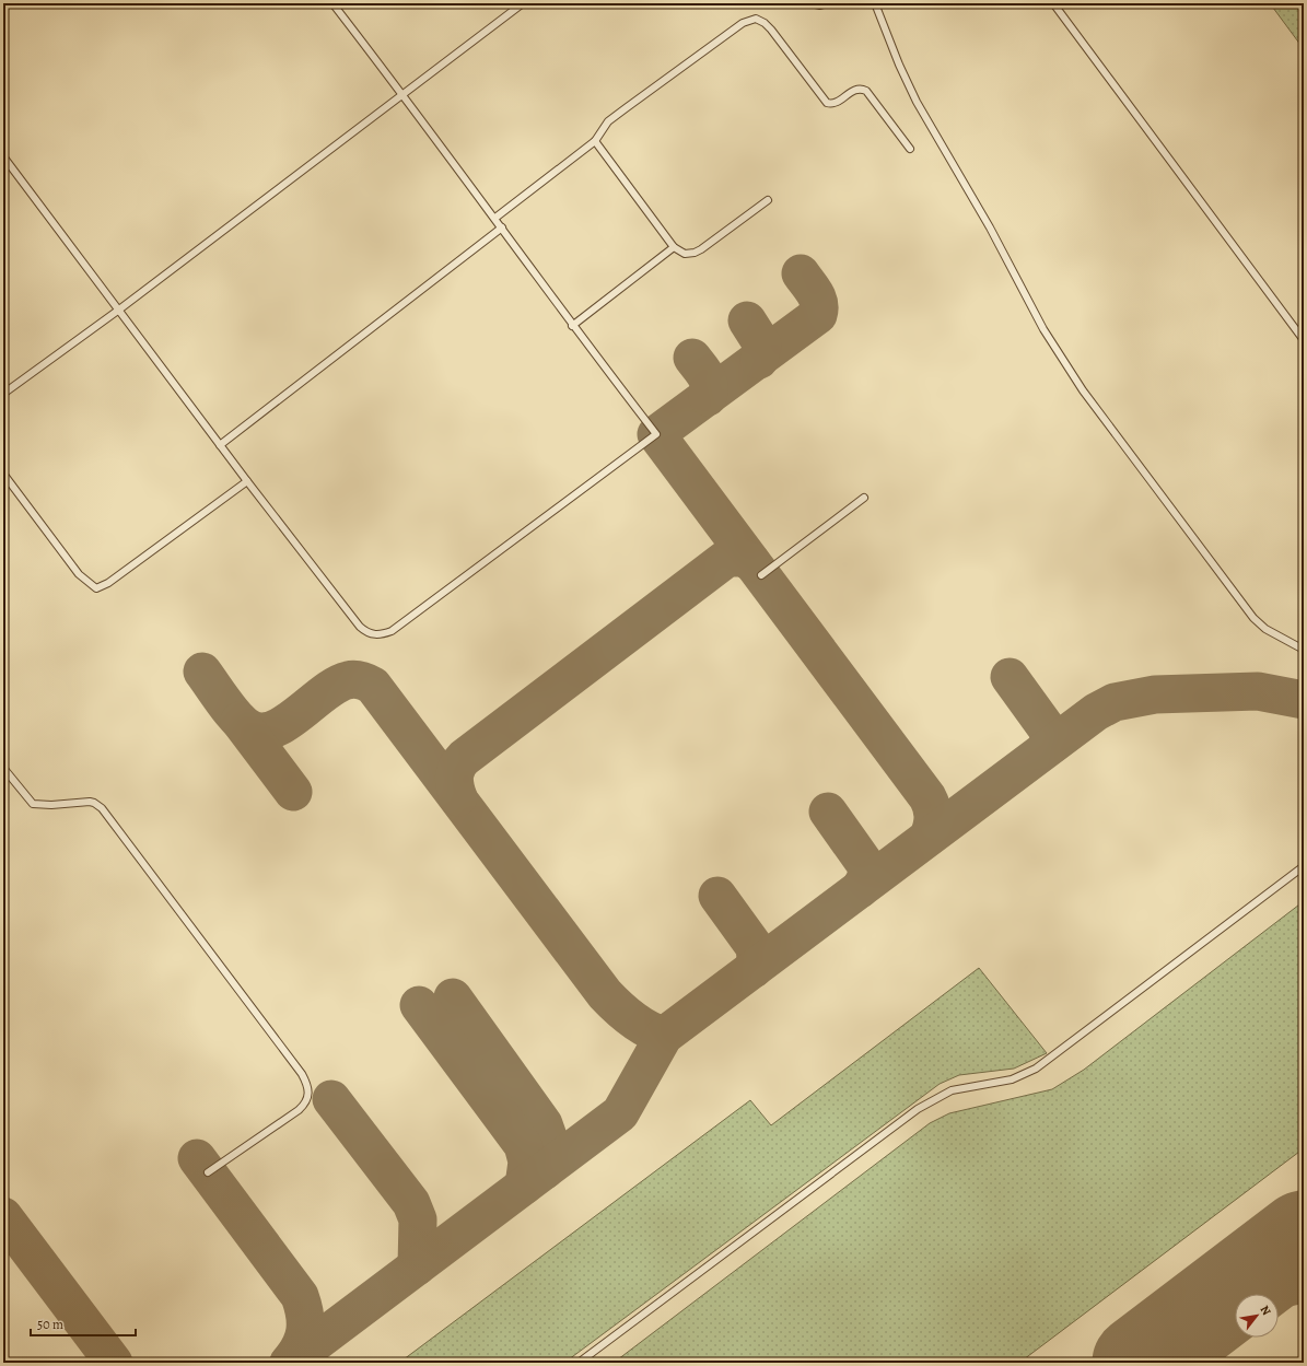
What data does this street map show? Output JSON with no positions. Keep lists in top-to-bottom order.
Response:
{
  "scale_bar": "50 m",
  "north": "top right"
}
